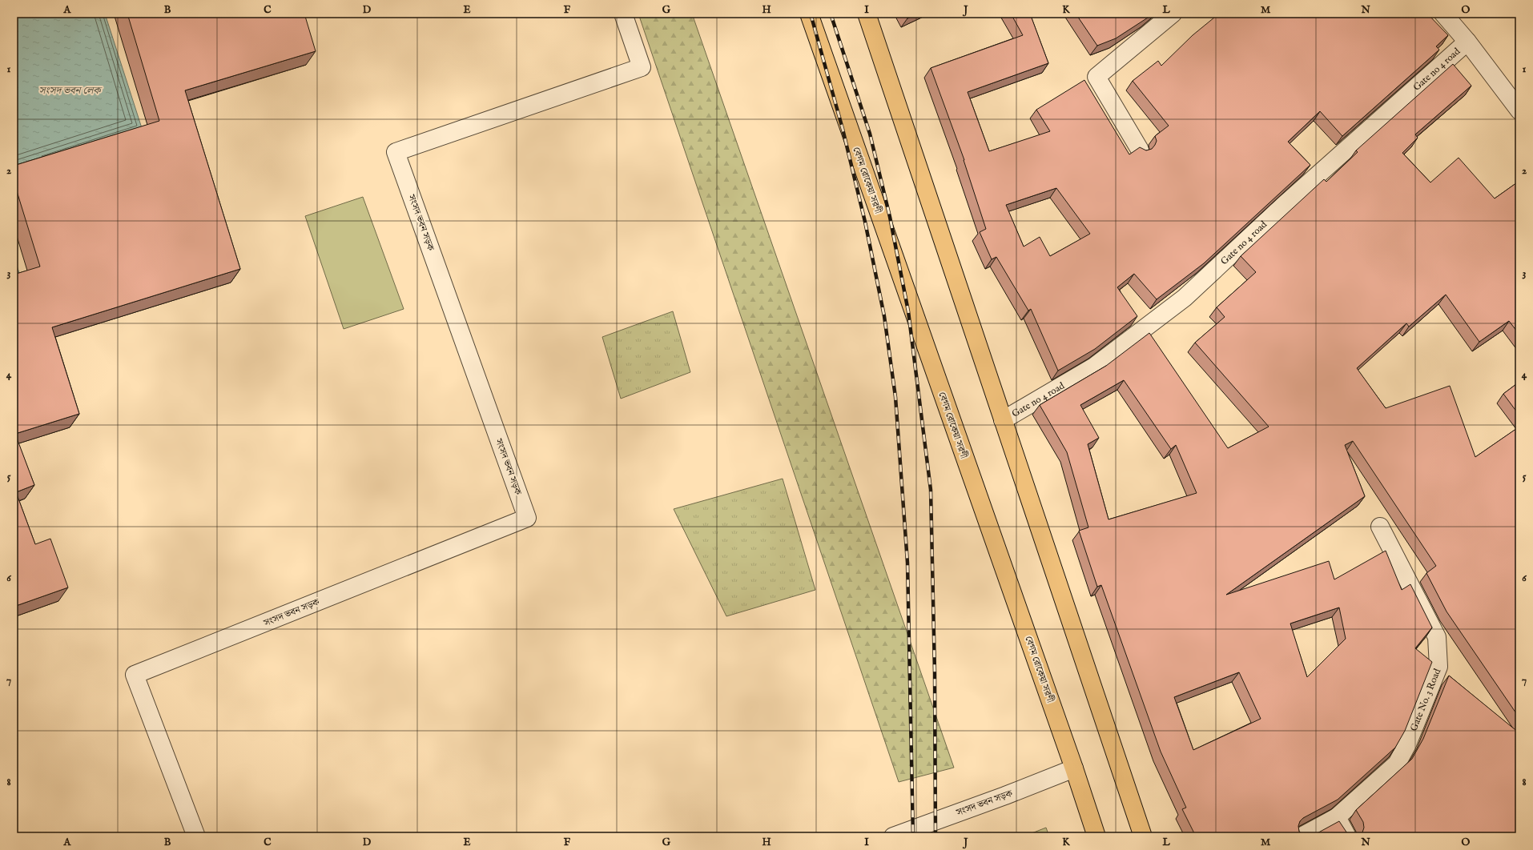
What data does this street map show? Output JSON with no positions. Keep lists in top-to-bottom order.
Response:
{
  "streets": {
    "main road": ["বেগম রোকেয়া সরণী"],
    "street": ["Gate no 4 road", "সংসদ ভবন সড়ক", "Gate No. 3 Road"]
  },
  "crossings": [
    ["বেগম রোকেয়া সরণী", "সংসদ ভবন সড়ক"]
  ],
  "water": ["সংসদ ভবন লেক"],
  "grid": {
    "columns": [
      "A",
      "B",
      "C",
      "D",
      "E",
      "F",
      "G",
      "H",
      "I",
      "J",
      "K",
      "L",
      "M",
      "N",
      "O"
    ],
    "rows": [
      "1",
      "2",
      "3",
      "4",
      "5",
      "6",
      "7",
      "8"
    ]
  }
}
